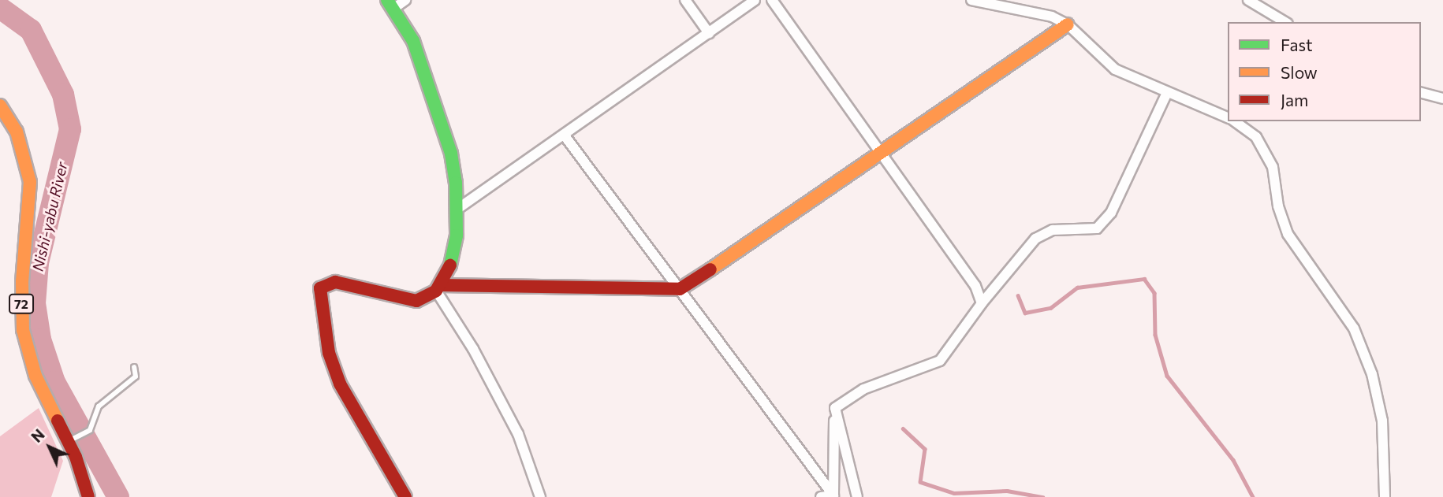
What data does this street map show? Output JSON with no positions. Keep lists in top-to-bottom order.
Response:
{
  "streets": {
    "street": ["72"]
  },
  "water": ["Nishi-yabu River"],
  "legend": ["Fast", "Slow", "Jam"],
  "north": "top left"
}
